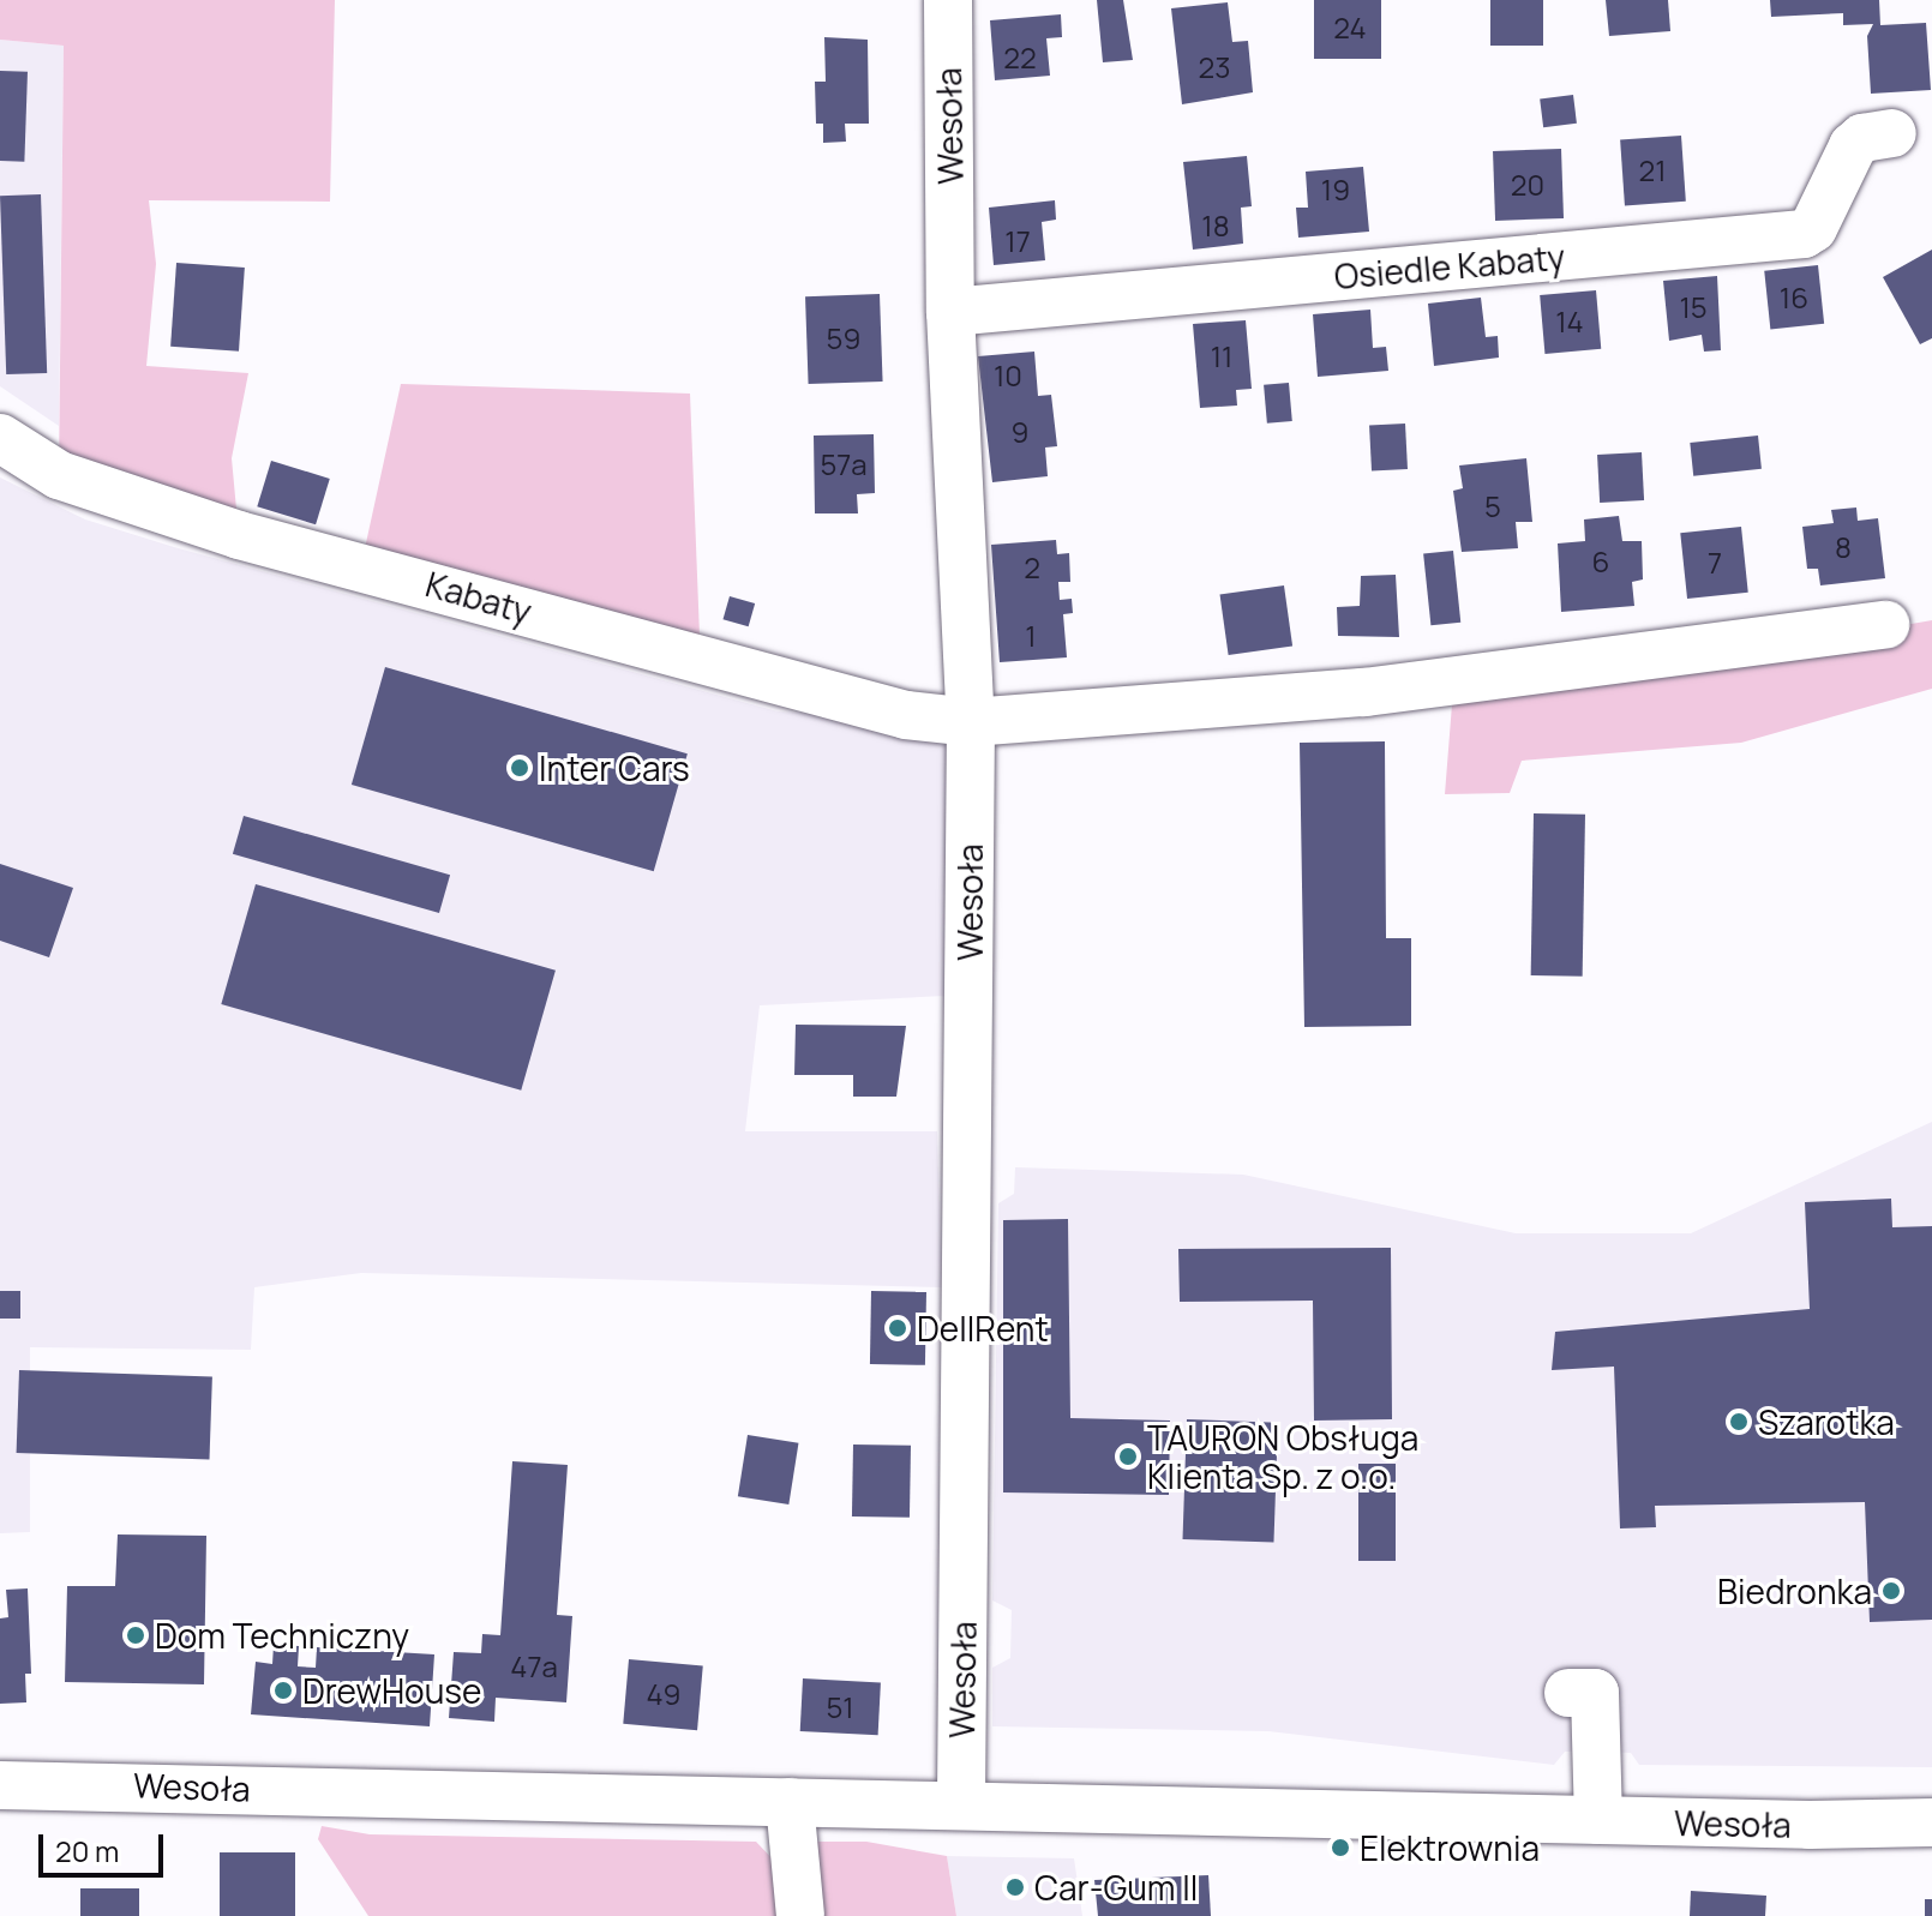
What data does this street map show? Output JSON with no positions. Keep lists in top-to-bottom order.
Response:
{
  "streets": {
    "street": ["Wesoła", "Osiedle Kabaty", "Kabaty"]
  },
  "crossings": [
    ["Wesoła", "Osiedle Kabaty"],
    ["Wesoła", "Kabaty"]
  ],
  "places": [
    "Inter Cars",
    "DellRent",
    "Szarotka",
    "TAURON Obsługa Klienta Sp. z o.o.",
    "Biedronka",
    "Dom Techniczny",
    "DrewHouse",
    "Elektrownia",
    "Car-Gum II"
  ],
  "house_numbers": [
    "24",
    "22",
    "23",
    "21",
    "20",
    "19",
    "18",
    "17",
    "16",
    "15",
    "14",
    "59",
    "11",
    "10",
    "9",
    "57a",
    "5",
    "8",
    "6",
    "7",
    "2",
    "1",
    "47a",
    "49",
    "51"
  ],
  "scale_bar": "20 m"
}
